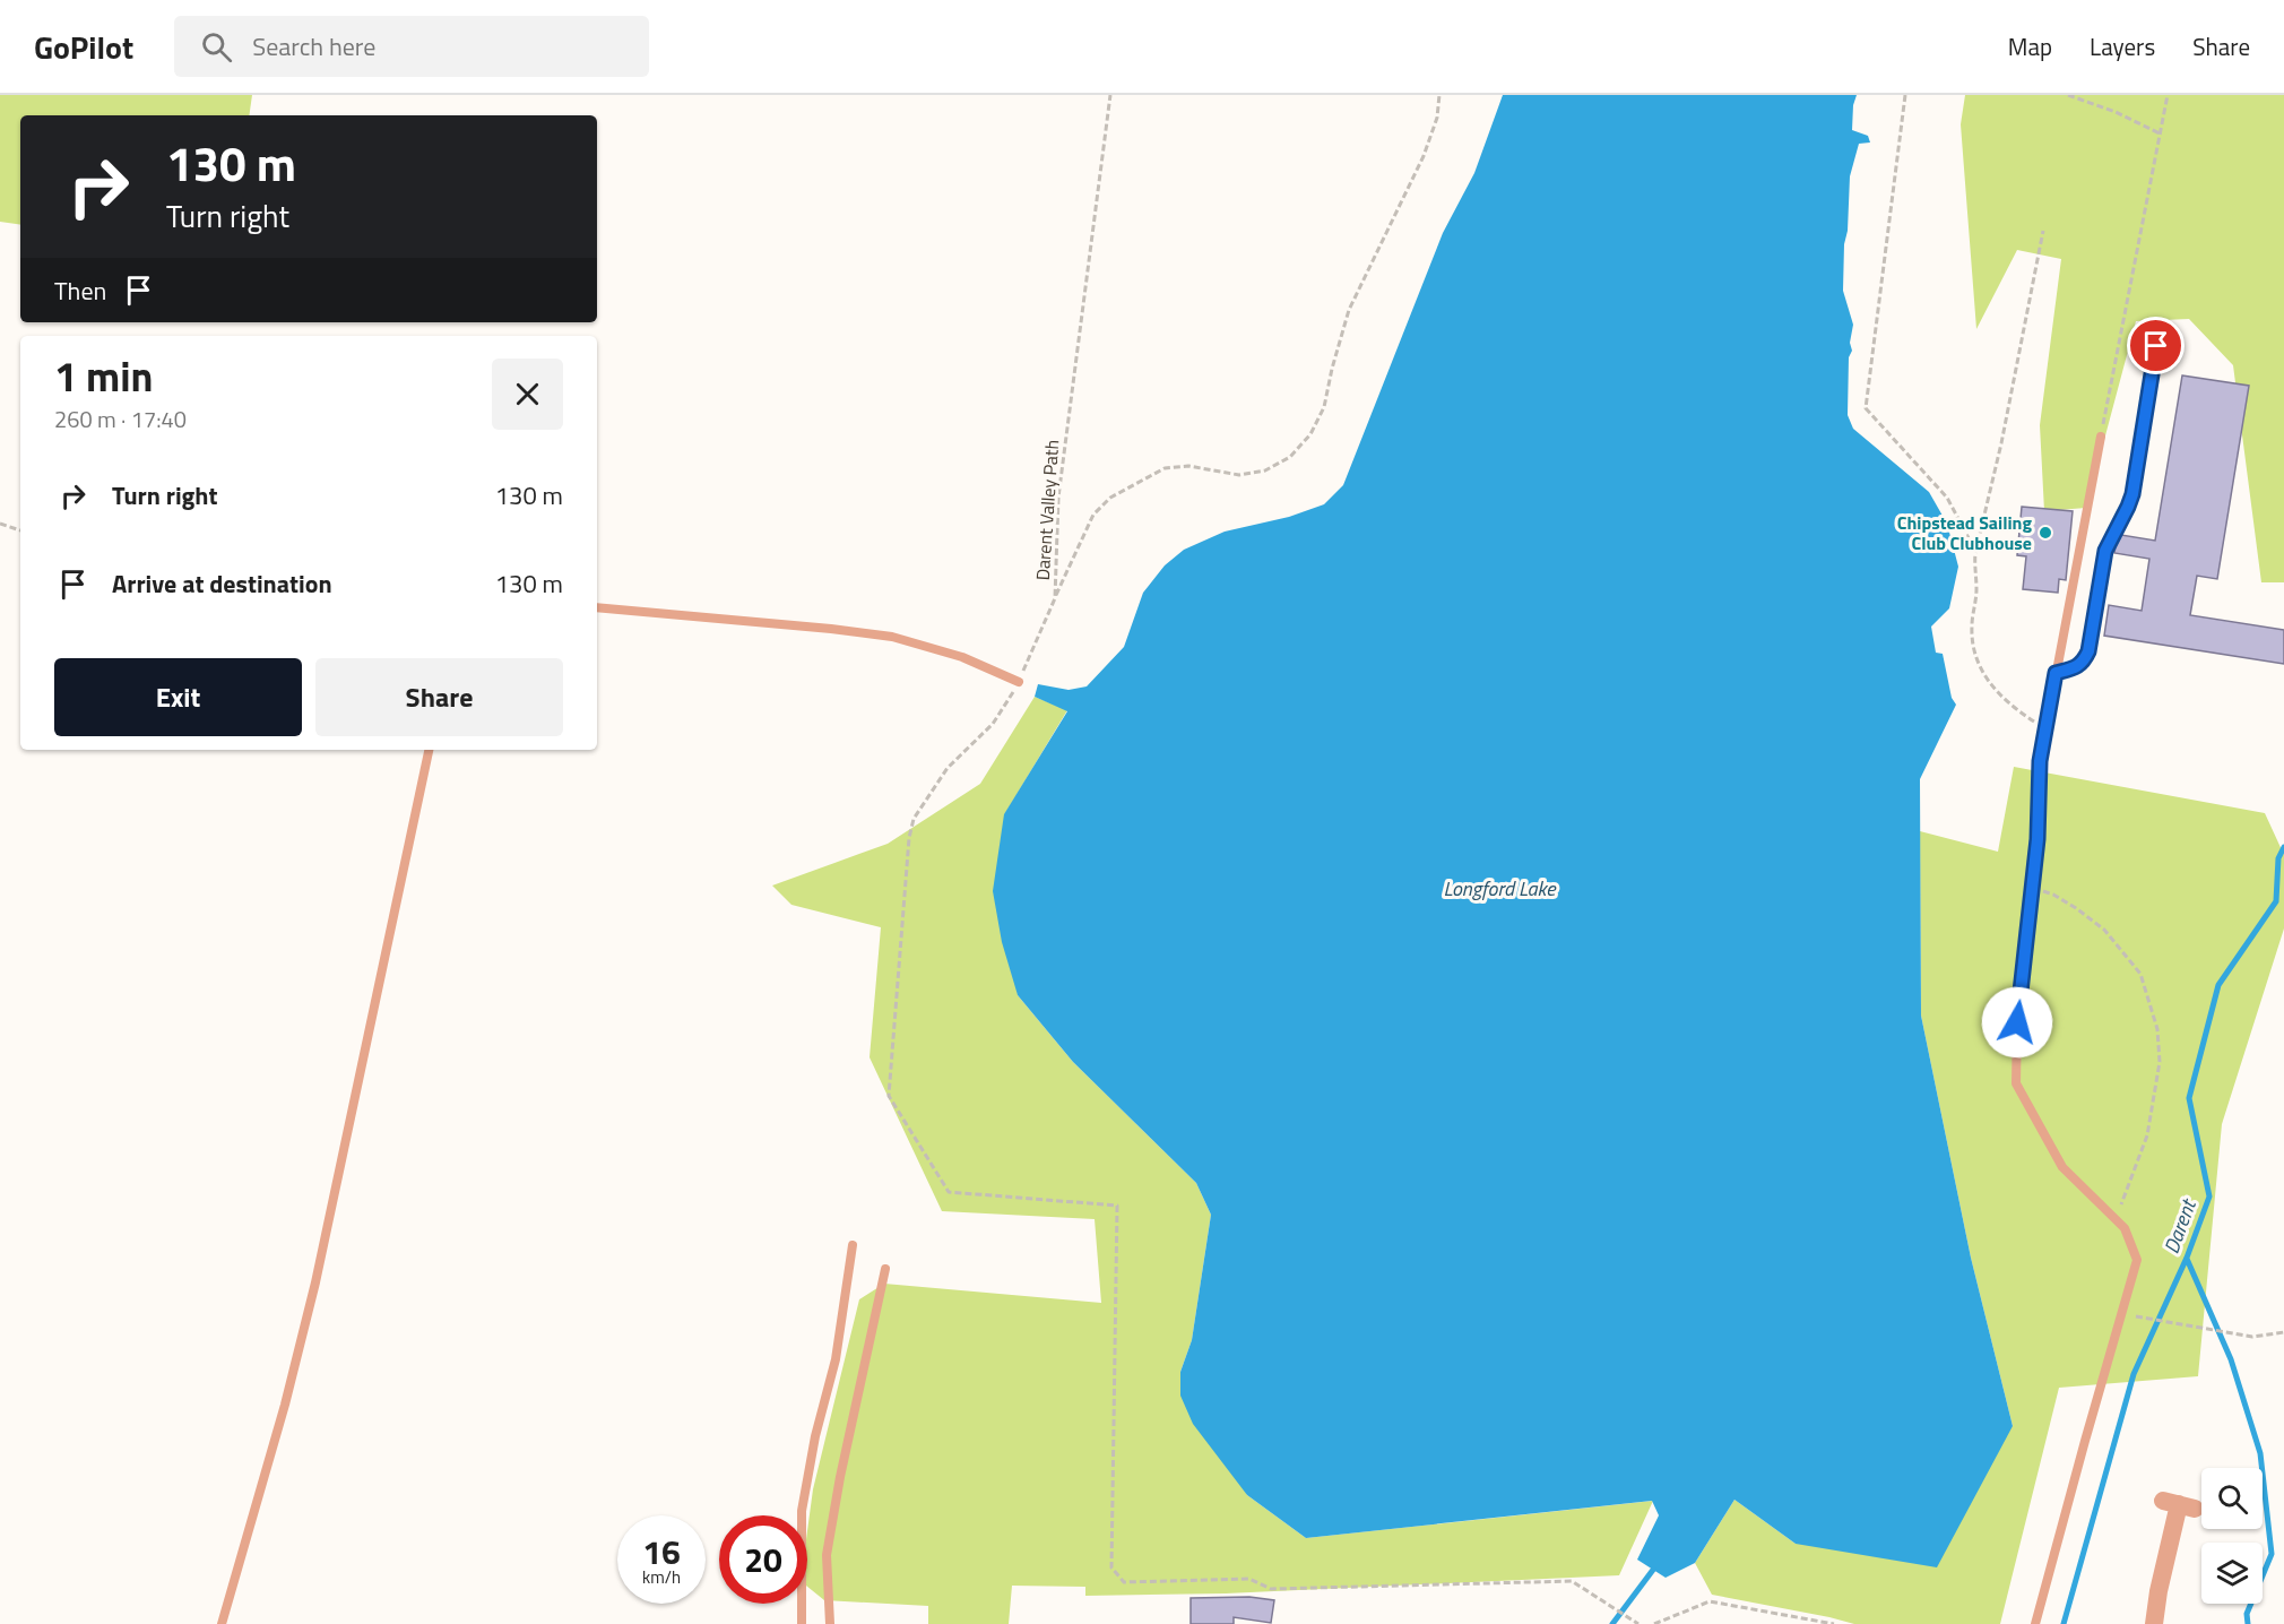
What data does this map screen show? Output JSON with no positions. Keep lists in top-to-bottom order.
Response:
{
  "streets": {
    "path": ["Darent Valley Path"]
  },
  "water": ["Longford Lake", "Darent"],
  "places": ["Chipstead Sailing Club Clubhouse"],
  "page": {
    "header": "GoPilot",
    "search": "Search here",
    "nav": ["Map", "Layers", "Share"],
    "turn": ["130 m", "Turn right"],
    "then": "Then",
    "heading": ["1 min", "260 m · 17:40"],
    "list": [
      {
        "name": "Turn right",
        "value": "130 m"
      },
      {
        "name": "Arrive at destination",
        "value": "130 m"
      }
    ],
    "buttons": ["Exit", "Share"],
    "speed": "16 km/h",
    "limit": "20"
  }
}
